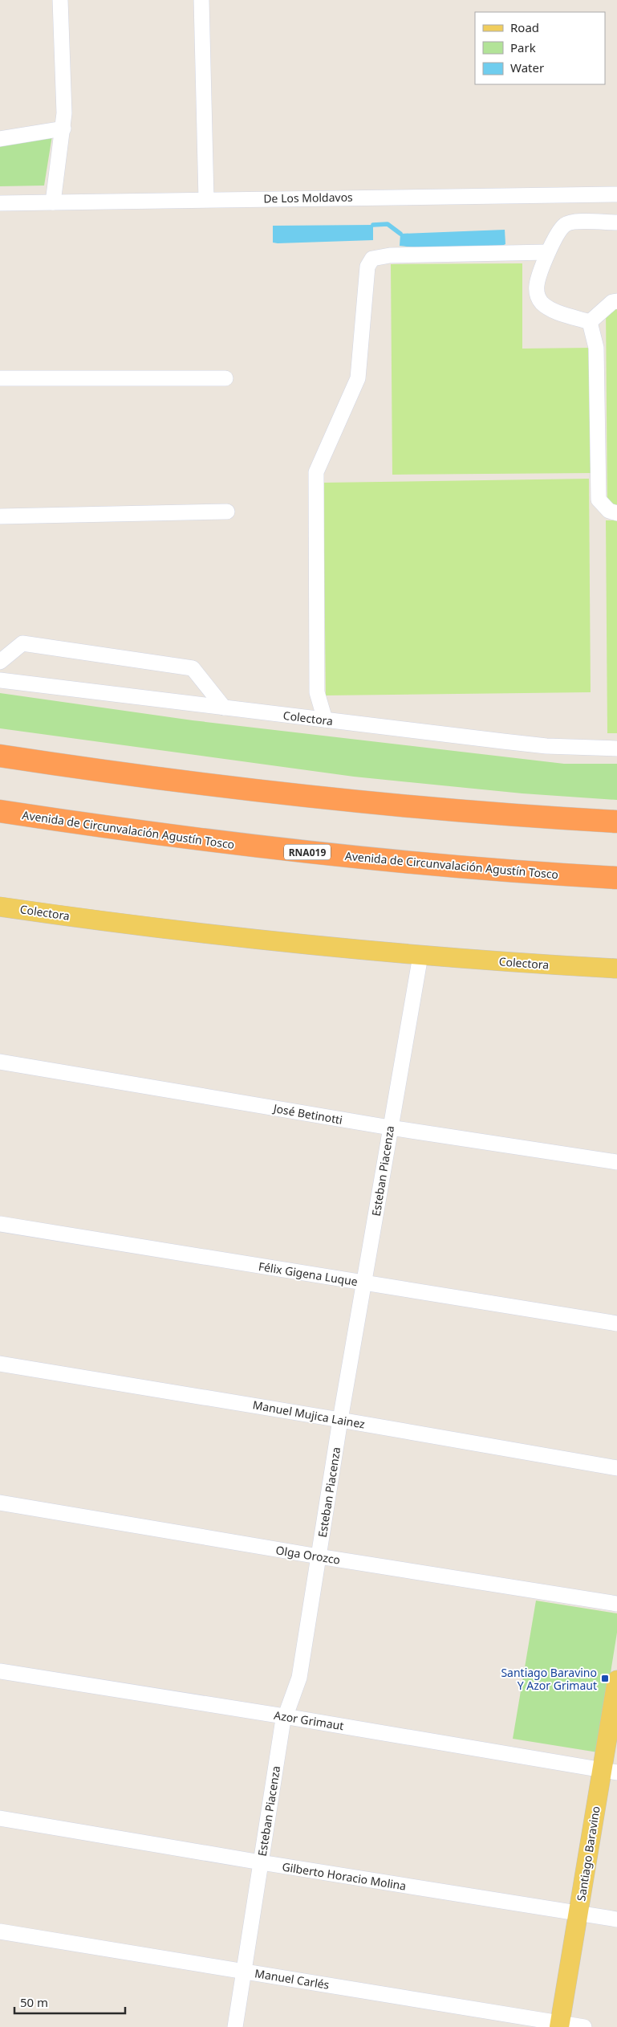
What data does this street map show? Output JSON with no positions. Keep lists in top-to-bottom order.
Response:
{
  "streets": {
    "highway": ["Avenida de Circunvalación Agustín Tosco", "RNA019"],
    "main road": ["Colectora", "Santiago Baravino"],
    "street": [
      "De Los Moldavos",
      "José Betinotti",
      "Esteban Piacenza",
      "Félix Gigena Luque",
      "Manuel Mujica Lainez",
      "Olga Orozco",
      "Azor Grimaut",
      "Gilberto Horacio Molina",
      "Manuel Carlés"
    ]
  },
  "crossings": [
    ["Colectora", "Esteban Piacenza"],
    ["José Betinotti", "Esteban Piacenza"],
    ["Esteban Piacenza", "Félix Gigena Luque"],
    ["Esteban Piacenza", "Manuel Mujica Lainez"],
    ["Esteban Piacenza", "Olga Orozco"],
    ["Esteban Piacenza", "Azor Grimaut"],
    ["Esteban Piacenza", "Gilberto Horacio Molina"],
    ["Esteban Piacenza", "Manuel Carlés"],
    ["Azor Grimaut", "Santiago Baravino"],
    ["Santiago Baravino", "Gilberto Horacio Molina"],
    ["Santiago Baravino", "Manuel Carlés"]
  ],
  "places": {
    "transit": ["Santiago Baravino Y Azor Grimaut"]
  },
  "legend": ["Road", "Park", "Water"],
  "scale_bar": "50 m"
}
